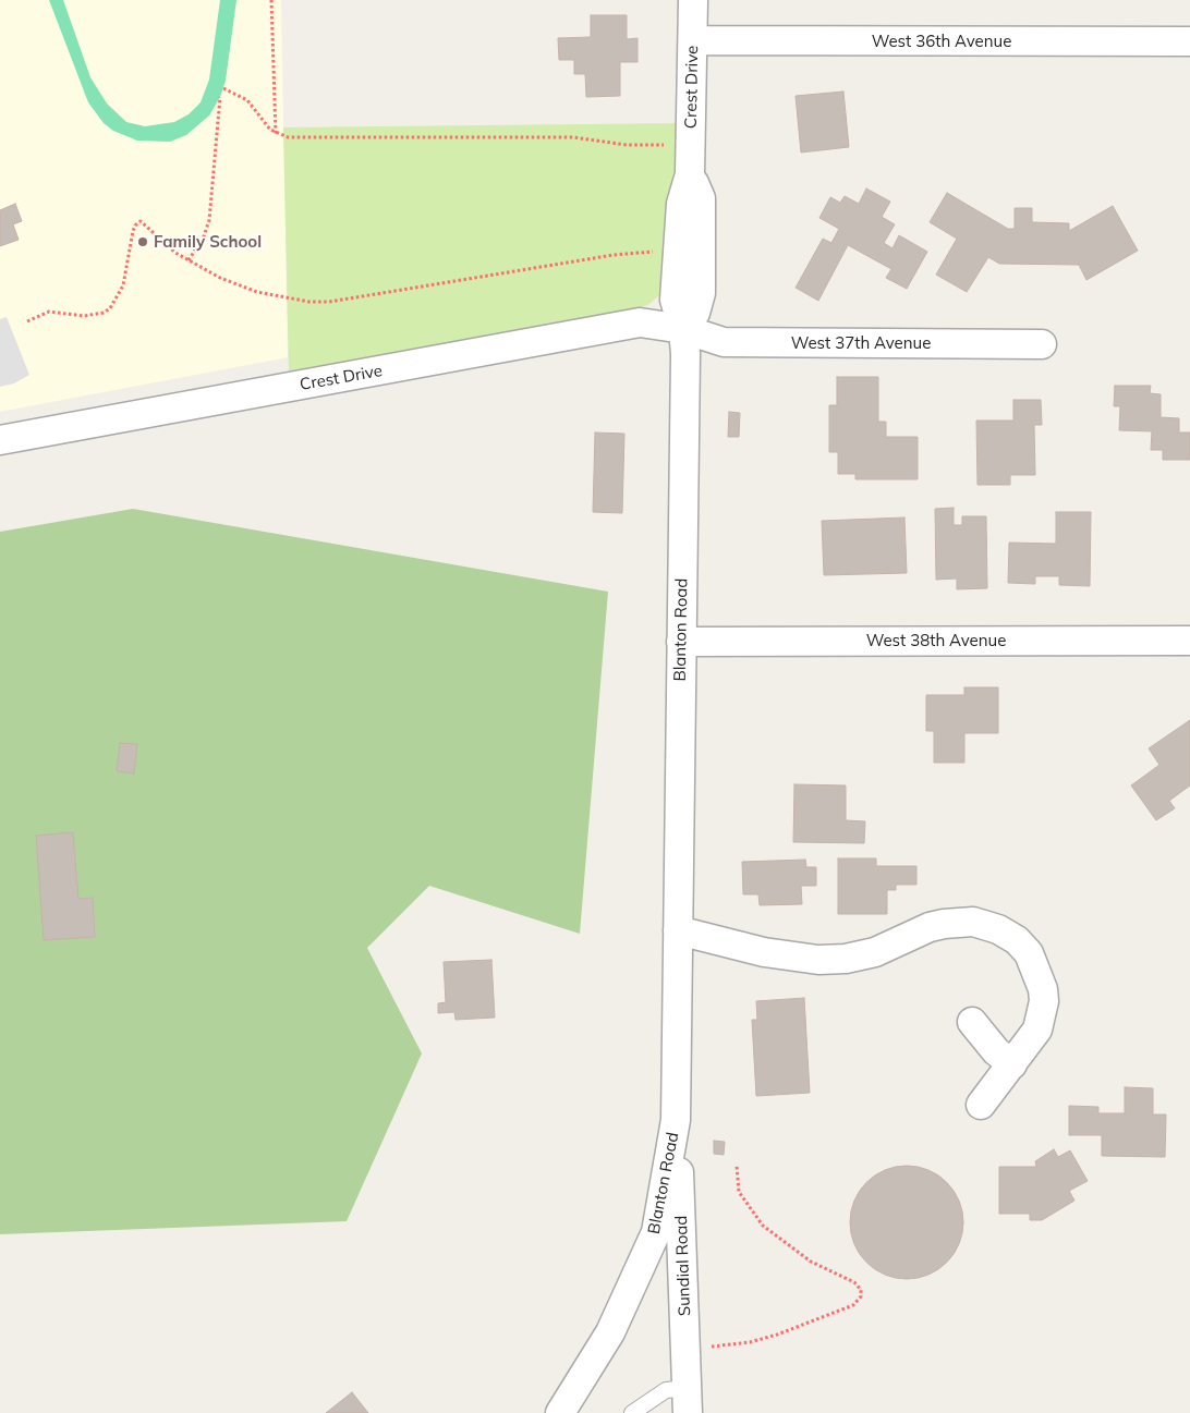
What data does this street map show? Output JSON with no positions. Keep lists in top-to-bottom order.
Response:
{
  "streets": {
    "street": [
      "West 36th Avenue",
      "Crest Drive",
      "West 37th Avenue",
      "Blanton Road",
      "West 38th Avenue",
      "Sundial Road"
    ]
  },
  "crossings": [
    ["West 36th Avenue", "Crest Drive"],
    ["Crest Drive", "West 37th Avenue"],
    ["Crest Drive", "Blanton Road"],
    ["West 37th Avenue", "Blanton Road"],
    ["Blanton Road", "West 38th Avenue"],
    ["Blanton Road", "Sundial Road"]
  ],
  "places": ["Family School"]
}
